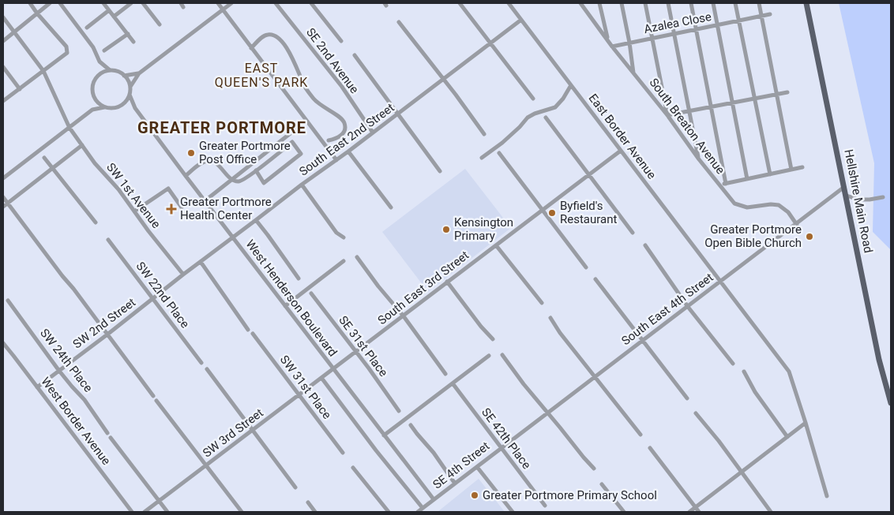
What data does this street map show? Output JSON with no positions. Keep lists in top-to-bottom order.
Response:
{
  "streets": {
    "main road": ["Hellshire Main Road"],
    "street": [
      "Azalea Close",
      "SE 2nd Avenue",
      "South Breaton Avenue",
      "East Border Avenue",
      "South East 2nd Street",
      "SW 1st Avenue",
      "South East 3rd Street",
      "SW 22nd Place",
      "West Henderson Boulevard",
      "South East 4th Street",
      "SW 2nd Street",
      "SE 31st Place",
      "SW 24th Place",
      "SW 31st Place",
      "West Border Avenue",
      "SW 3rd Street",
      "SE 42th Place",
      "SE 4th Street"
    ]
  },
  "crossings": [
    ["Azalea Close", "South Breaton Avenue"],
    ["SE 2nd Avenue", "South East 2nd Street"],
    ["South Breaton Avenue", "South East 4th Street"],
    ["East Border Avenue", "South East 2nd Street"],
    ["East Border Avenue", "South East 3rd Street"],
    ["East Border Avenue", "South East 4th Street"],
    ["South East 2nd Street", "SW 1st Avenue"],
    ["South East 2nd Street", "West Henderson Boulevard"],
    ["South East 2nd Street", "SW 2nd Street"],
    ["SW 1st Avenue", "SW 2nd Street"],
    ["Hellshire Main Road", "South East 4th Street"],
    ["South East 3rd Street", "West Henderson Boulevard"],
    ["South East 3rd Street", "SE 31st Place"],
    ["South East 3rd Street", "SW 3rd Street"],
    ["SW 22nd Place", "SW 2nd Street"],
    ["West Henderson Boulevard", "SW 3rd Street"],
    ["West Henderson Boulevard", "SE 4th Street"],
    ["South East 4th Street", "SE 42th Place"],
    ["South East 4th Street", "SE 4th Street"],
    ["SW 2nd Street", "SW 24th Place"],
    ["SW 2nd Street", "West Border Avenue"],
    ["SW 31st Place", "SW 3rd Street"],
    ["SE 42th Place", "SE 4th Street"]
  ],
  "districts": ["EAST QUEEN'S PARK", "GREATER PORTMORE"],
  "places": {
    "other": [
      "Greater Portmore Post Office",
      "Byfield's Restaurant",
      "Kensington Primary",
      "Greater Portmore Open Bible Church",
      "Greater Portmore Primary School"
    ],
    "health": ["Greater Portmore Health Center"]
  }
}
